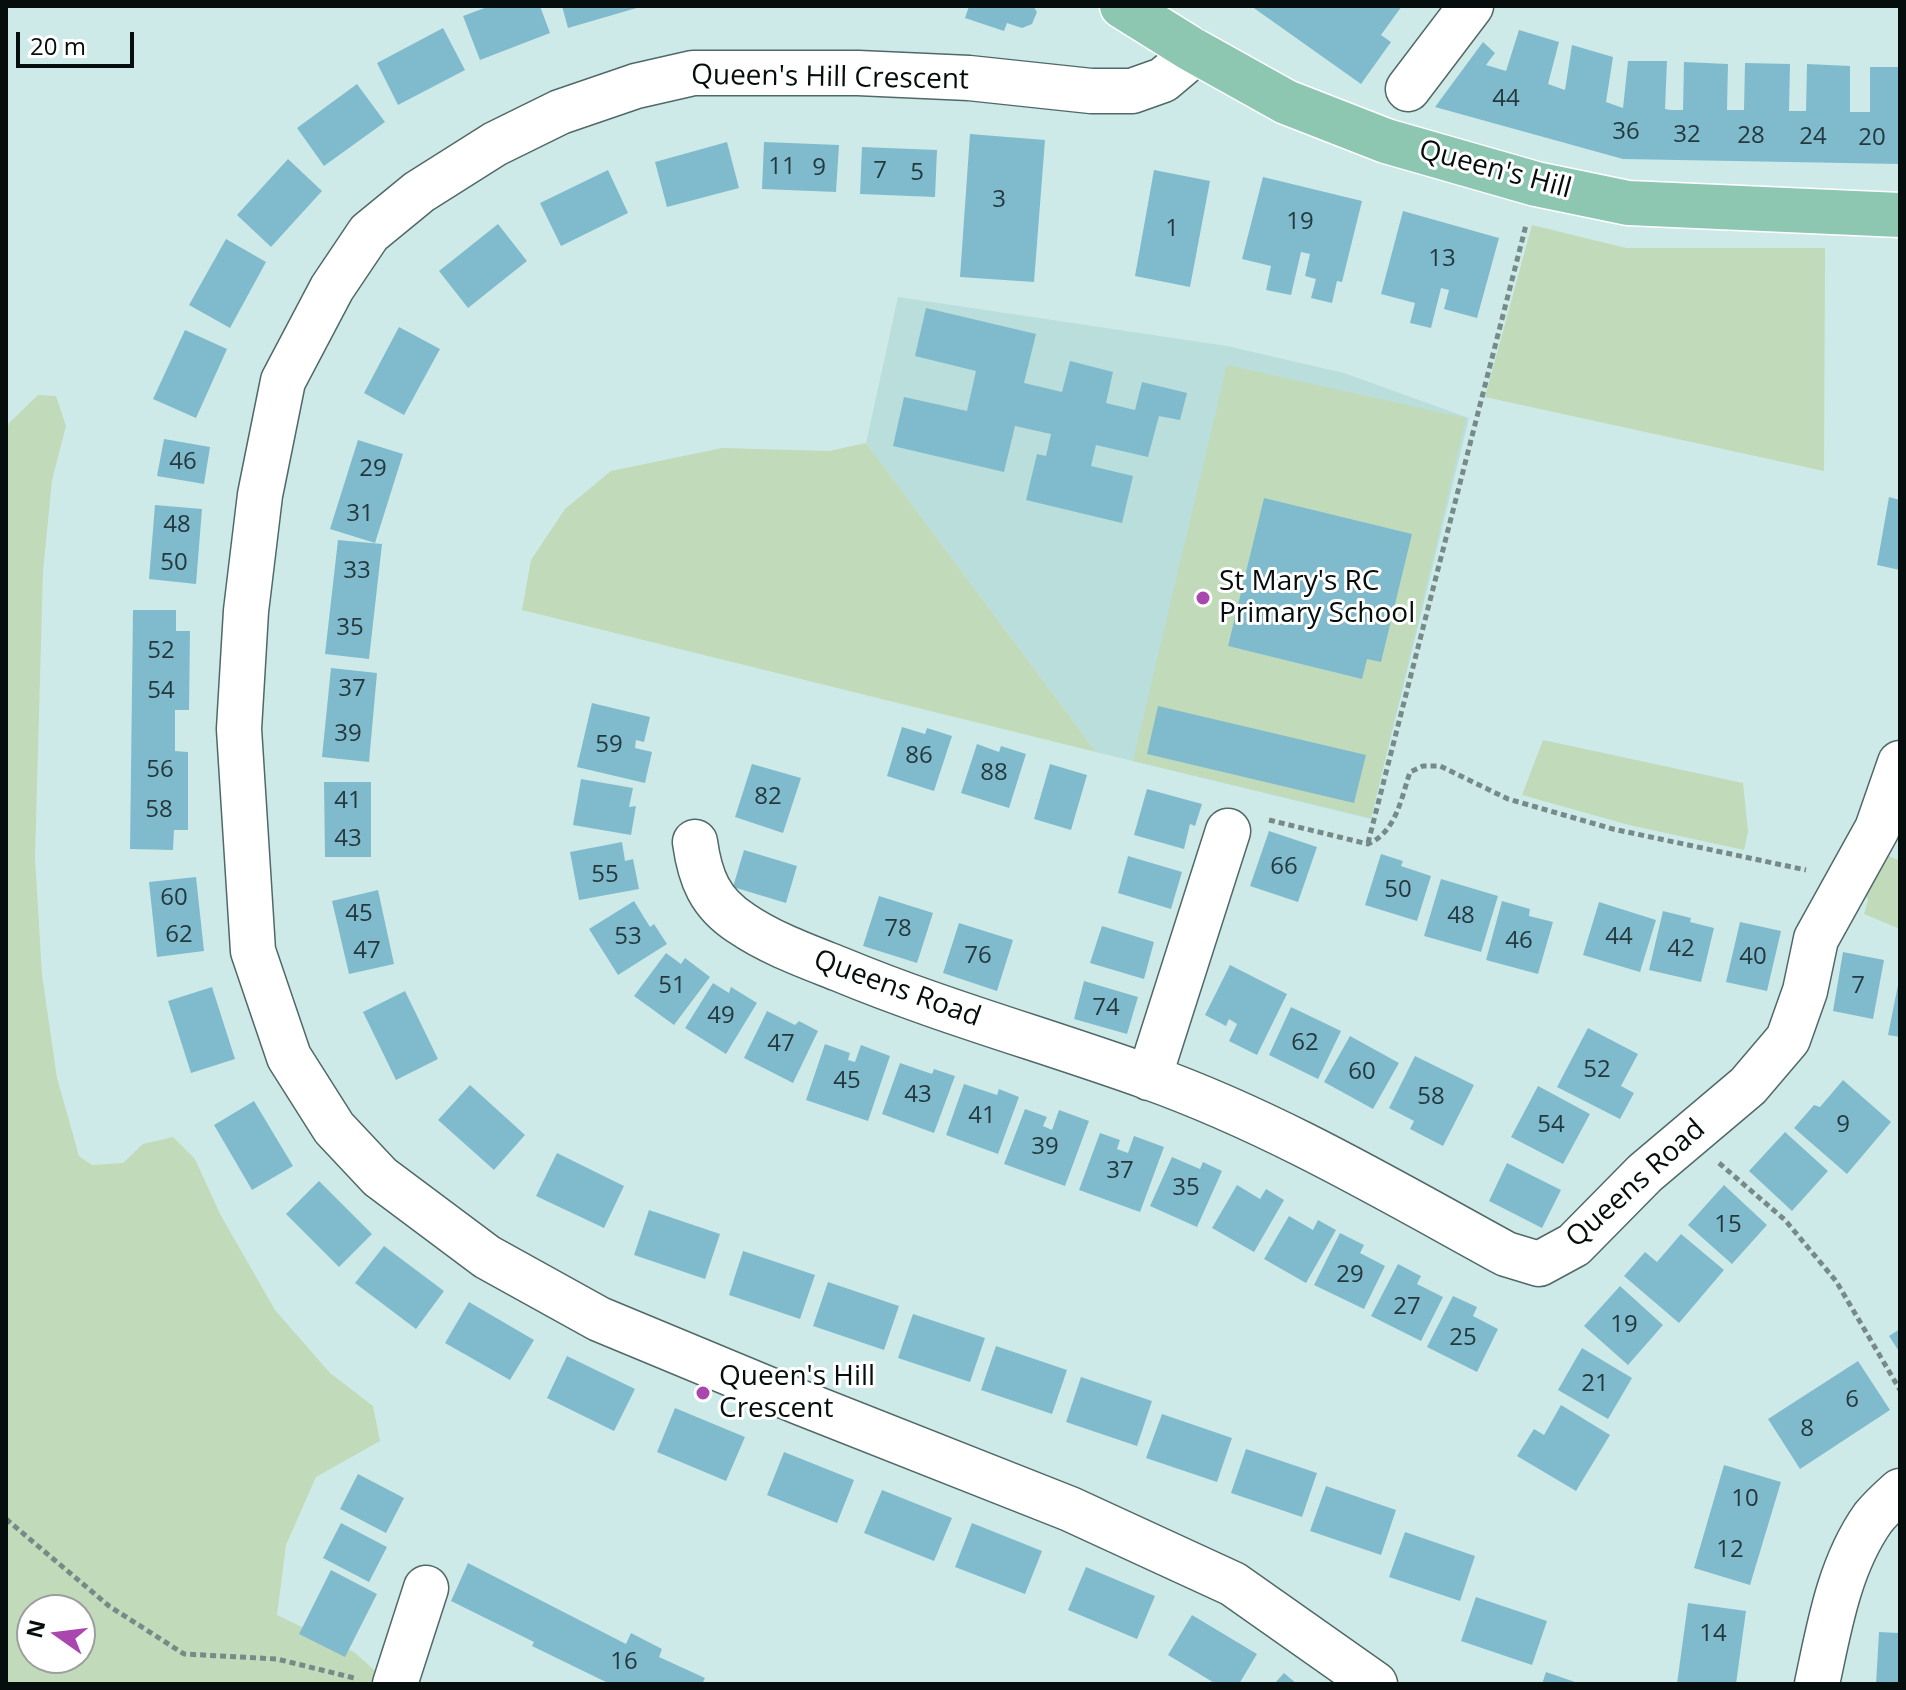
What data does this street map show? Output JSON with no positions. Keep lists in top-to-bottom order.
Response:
{
  "streets": {
    "main road": ["Queen's Hill"],
    "street": ["Queen's Hill Crescent", "Queens Road"]
  },
  "crossings": [
    ["Queen's Hill Crescent", "Queen's Hill"]
  ],
  "places": ["St Mary's RC Primary School", "Queen's Hill Crescent"],
  "house_numbers": [
    "44",
    "36",
    "32",
    "28",
    "24",
    "20",
    "11",
    "9",
    "7",
    "5",
    "3",
    "19",
    "1",
    "13",
    "46",
    "29",
    "31",
    "48",
    "50",
    "33",
    "35",
    "52",
    "37",
    "54",
    "39",
    "59",
    "86",
    "56",
    "88",
    "82",
    "41",
    "58",
    "43",
    "66",
    "55",
    "50",
    "60",
    "45",
    "48",
    "78",
    "62",
    "53",
    "44",
    "46",
    "42",
    "47",
    "76",
    "40",
    "51",
    "7",
    "74",
    "49",
    "62",
    "47",
    "52",
    "60",
    "45",
    "43",
    "58",
    "41",
    "54",
    "9",
    "39",
    "37",
    "35",
    "15",
    "29",
    "27",
    "19",
    "25",
    "21",
    "6",
    "8",
    "10",
    "12",
    "14",
    "16"
  ],
  "scale_bar": "20 m",
  "north": "left"
}
